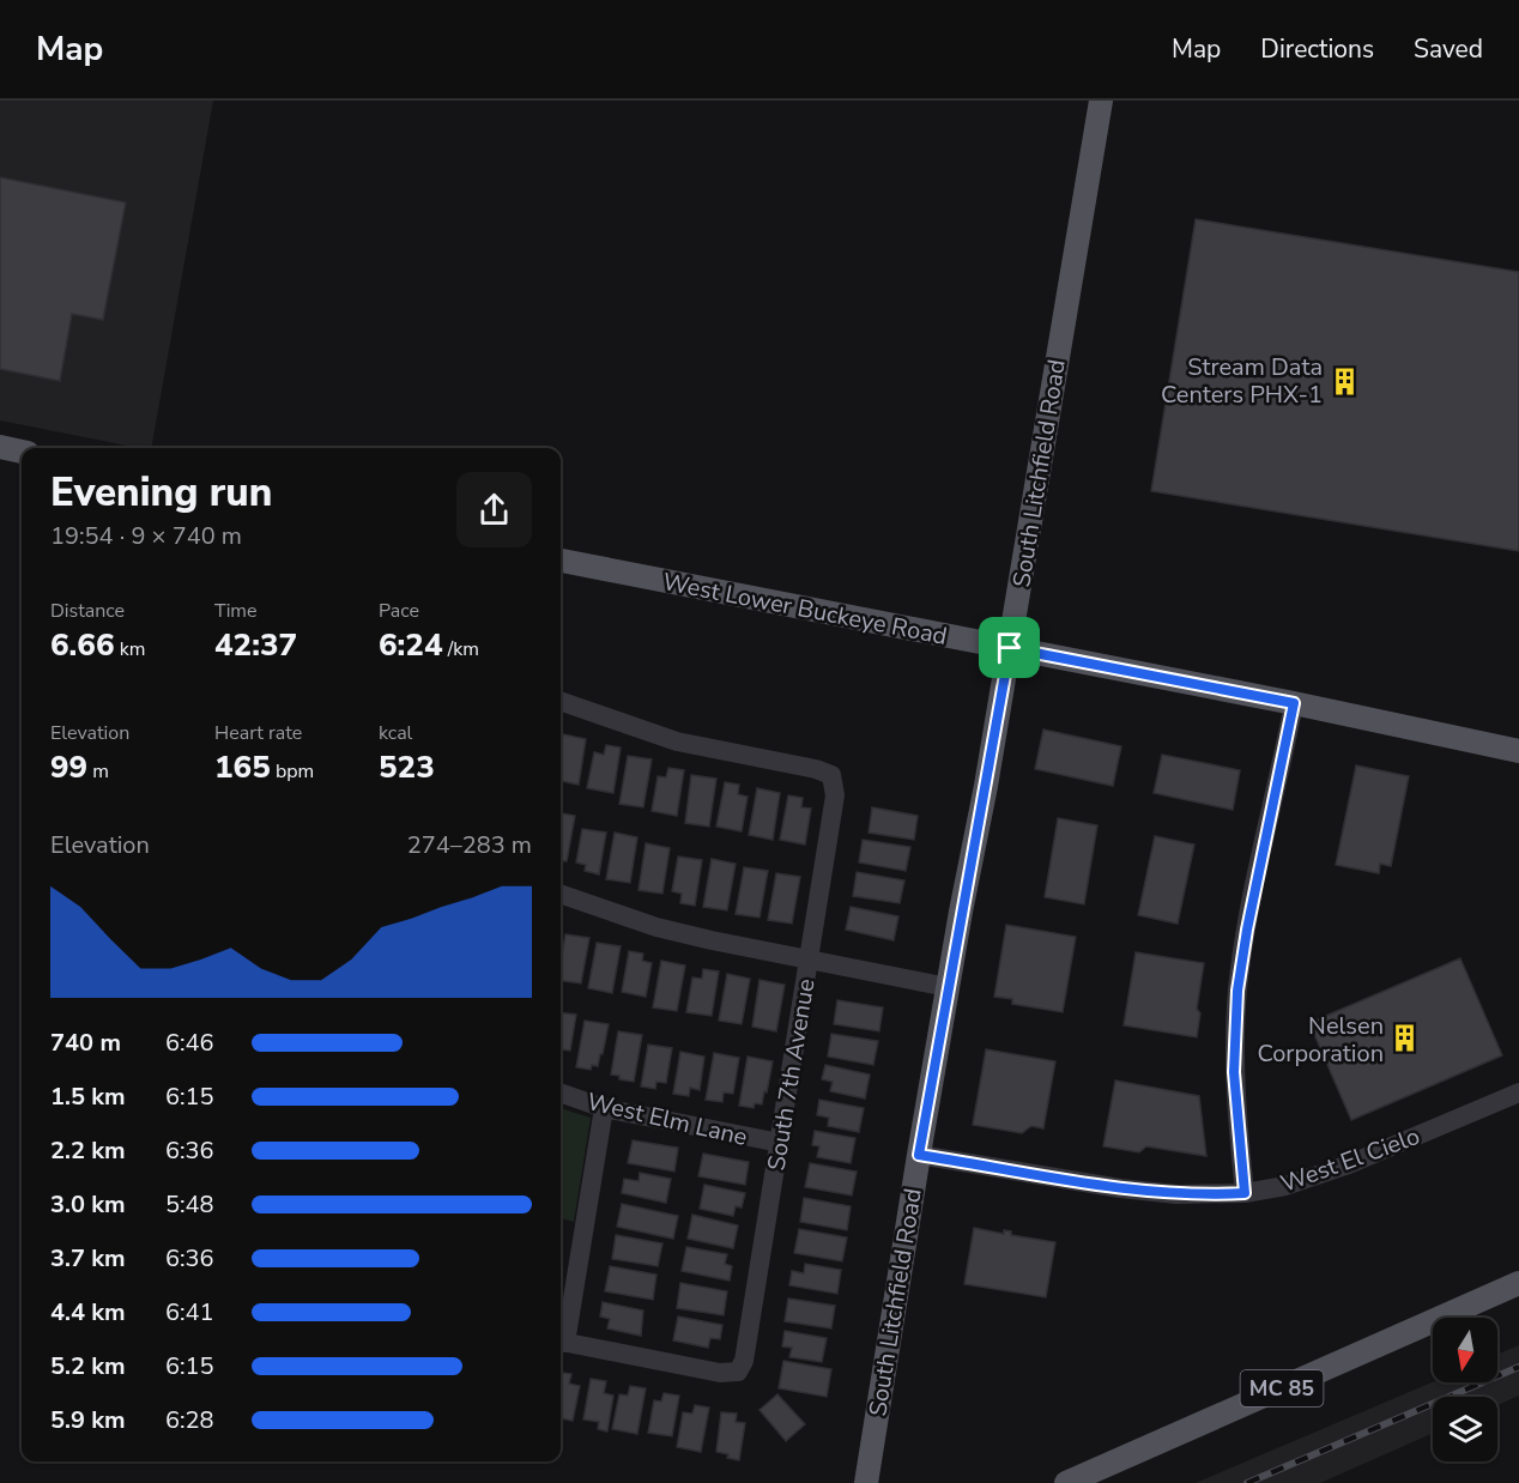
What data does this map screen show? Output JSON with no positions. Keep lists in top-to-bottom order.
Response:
{
  "streets": {
    "main road": ["South Litchfield Road", "West Lower Buckeye Road", "MC 85"],
    "street": ["South 7th Avenue", "West Elm Lane", "West El Cielo"]
  },
  "crossings": [
    ["South Litchfield Road", "West Lower Buckeye Road"],
    ["South Litchfield Road", "West El Cielo"],
    ["South 7th Avenue", "West Elm Lane"]
  ],
  "places": {
    "building": ["Stream Data Centers PHX-1", "Nelsen Corporation"]
  },
  "north": "bottom",
  "page": {
    "header": "Map",
    "nav": ["Map", "Directions", "Saved"],
    "heading": ["Evening run", "19:54 · 9 × 740 m"],
    "stats": [
      ["Distance", "6.66 km"],
      ["Time", "42:37"],
      ["Pace", "6:24 /km"],
      ["Elevation", "99 m"],
      ["Heart rate", "165 bpm"],
      ["kcal", "523"]
    ],
    "chart": ["Elevation", "274–283 m"],
    "list": [
      {
        "name": "740 m",
        "note": "6:46"
      },
      {
        "name": "1.5 km",
        "note": "6:15"
      },
      {
        "name": "2.2 km",
        "note": "6:36"
      },
      {
        "name": "3.0 km",
        "note": "5:48"
      },
      {
        "name": "3.7 km",
        "note": "6:36"
      },
      {
        "name": "4.4 km",
        "note": "6:41"
      },
      {
        "name": "5.2 km",
        "note": "6:15"
      },
      {
        "name": "5.9 km",
        "note": "6:28"
      }
    ]
  }
}
